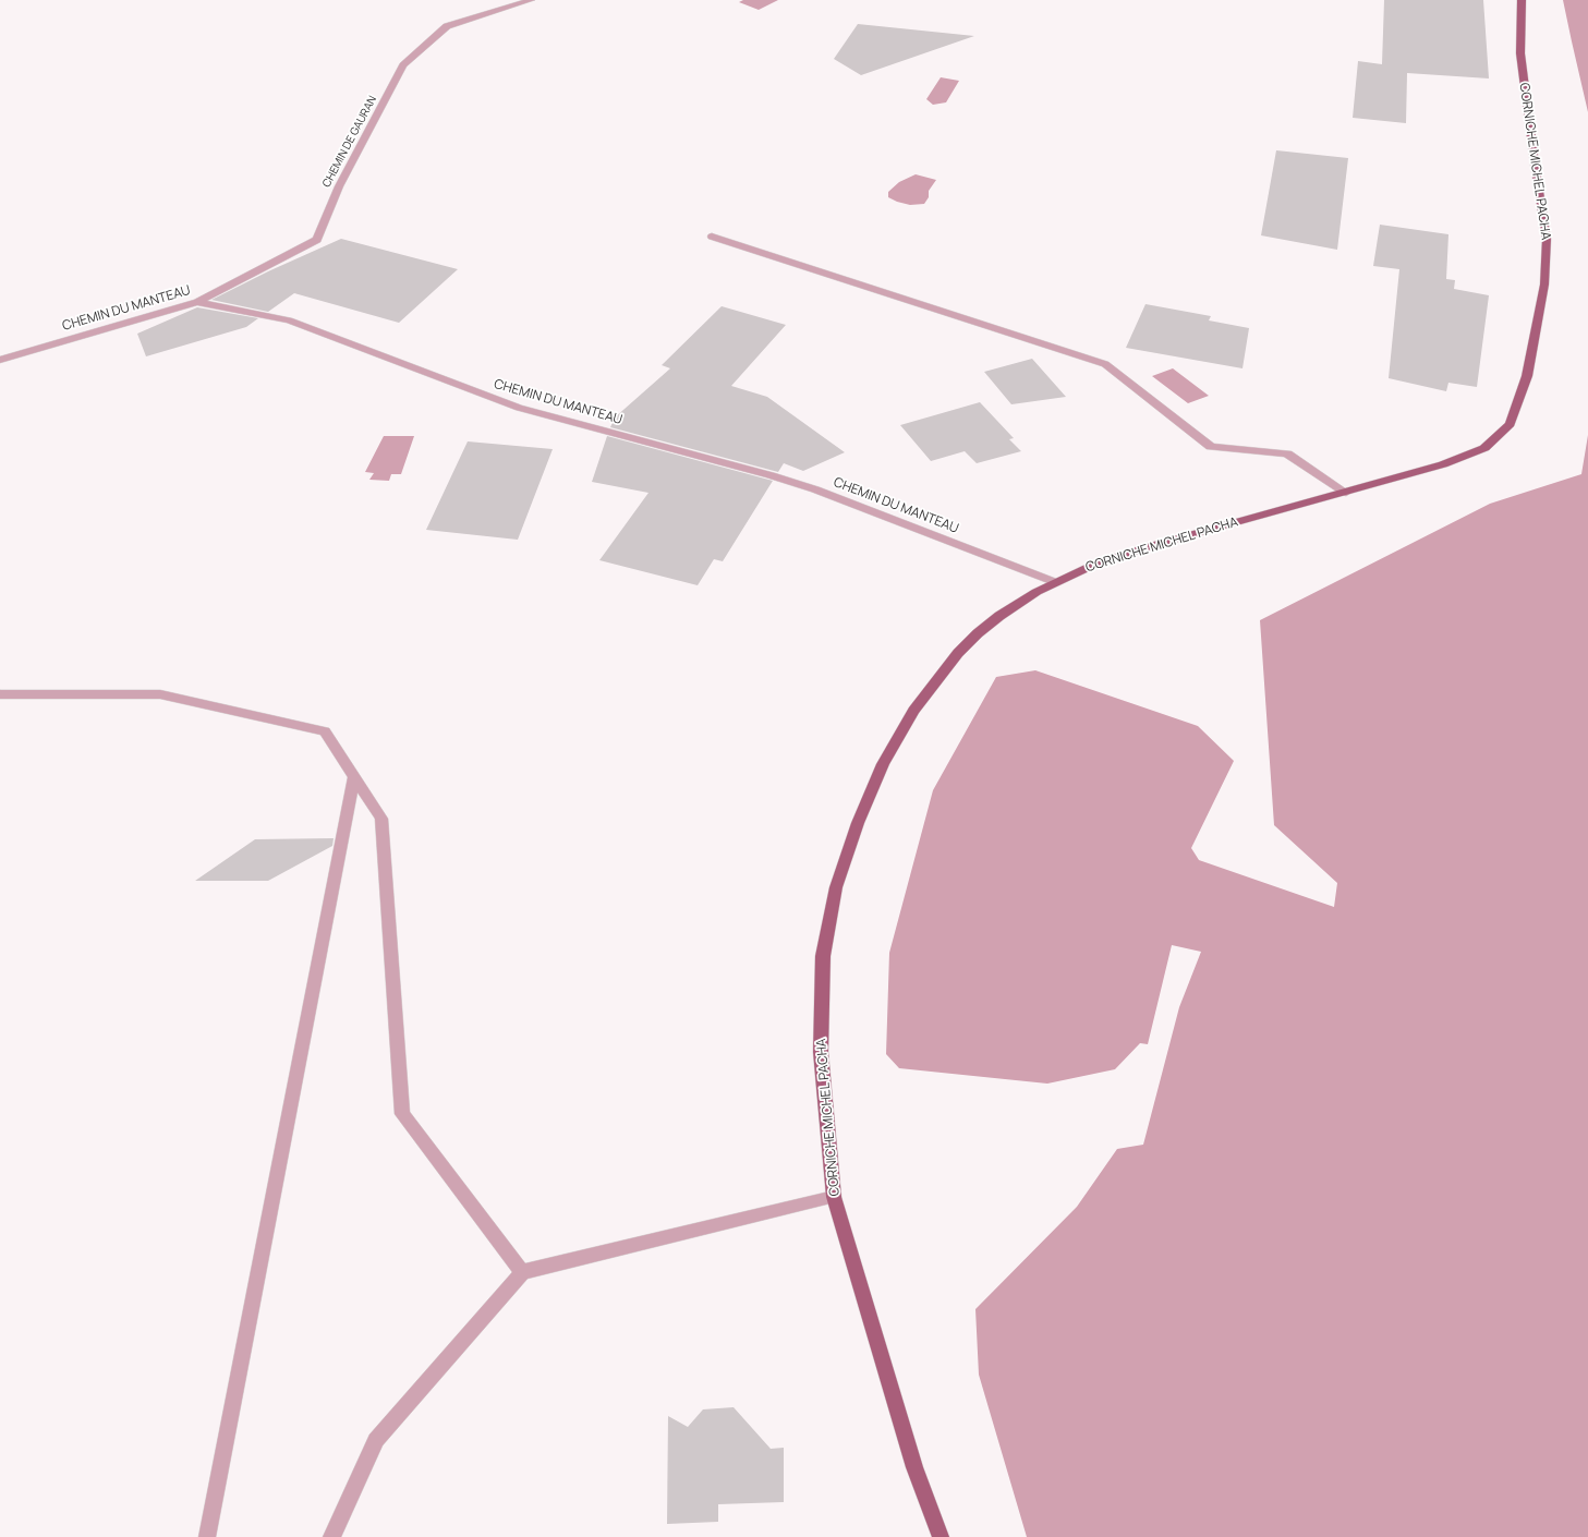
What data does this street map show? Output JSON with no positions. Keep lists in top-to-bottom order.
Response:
{
  "streets": {
    "main road": ["CORNICHE MICHEL PACHA"],
    "street": ["CHEMIN DE GAURAN", "CHEMIN DU MANTEAU"]
  },
  "crossings": [
    ["CHEMIN DE GAURAN", "CHEMIN DU MANTEAU"],
    ["CORNICHE MICHEL PACHA", "CHEMIN DU MANTEAU"]
  ]
}
